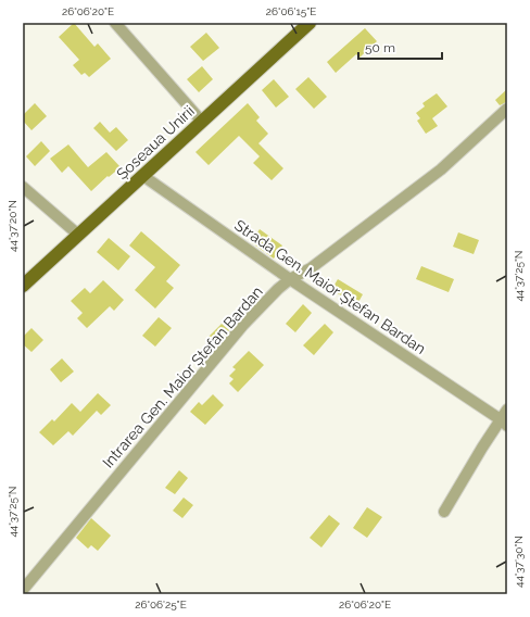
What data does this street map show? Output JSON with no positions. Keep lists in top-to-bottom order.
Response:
{
  "streets": {
    "main road": ["Șoseaua Unirii"],
    "street": ["Strada Gen. Maior Ștefan Bardan", "Intrarea Gen. Maior Ștefan Bardan"]
  },
  "crossings": [
    ["Șoseaua Unirii", "Strada Gen. Maior Ștefan Bardan"],
    ["Strada Gen. Maior Ștefan Bardan", "Intrarea Gen. Maior Ștefan Bardan"]
  ],
  "scale_bar": "50 m",
  "coordinates": [
    "26°06'20\"E",
    "26°06'15\"E",
    "44°37'20\"N",
    "44°37'25\"N",
    "44°37'30\"N",
    "26°06'25\"E"
  ]
}
